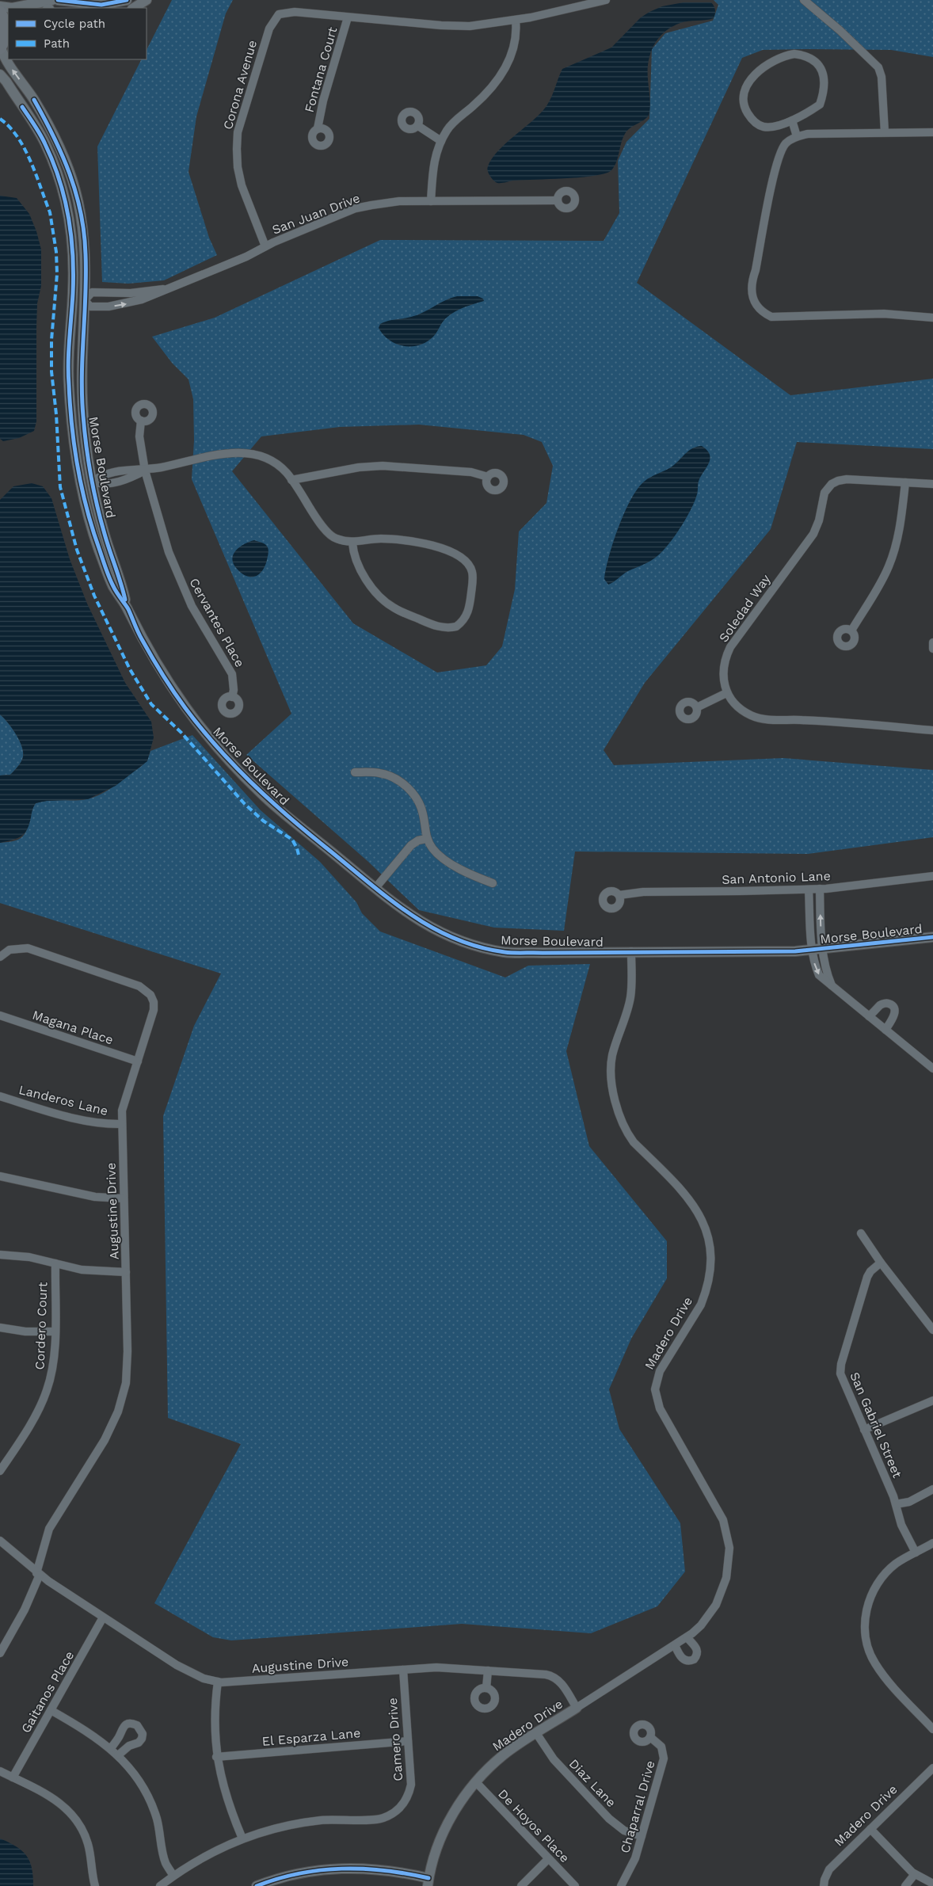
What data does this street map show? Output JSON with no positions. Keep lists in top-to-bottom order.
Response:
{
  "streets": {
    "street": [
      "Fontana Court",
      "Corona Avenue",
      "San Juan Drive",
      "Morse Boulevard",
      "Soledad Way",
      "Cervantes Place",
      "San Antonio Lane",
      "Magana Place",
      "Landeros Lane",
      "Augustine Drive",
      "Cordero Court",
      "Madero Drive",
      "San Gabriel Street",
      "Gaitanos Place",
      "El Esparza Lane",
      "Camero Drive",
      "Diaz Lane",
      "Chaparral Drive",
      "De Hoyos Place"
    ]
  },
  "crossings": [
    ["Fontana Court", "Corona Avenue"],
    ["Corona Avenue", "San Juan Drive"],
    ["San Juan Drive", "Morse Boulevard"],
    ["Morse Boulevard", "Madero Drive"],
    ["Magana Place", "Augustine Drive"],
    ["Landeros Lane", "Augustine Drive"],
    ["Augustine Drive", "Madero Drive"],
    ["Augustine Drive", "Gaitanos Place"],
    ["Augustine Drive", "Camero Drive"],
    ["Madero Drive", "Diaz Lane"],
    ["Madero Drive", "De Hoyos Place"],
    ["El Esparza Lane", "Camero Drive"],
    ["Diaz Lane", "Chaparral Drive"]
  ],
  "legend": ["Cycle path", "Path"]
}
